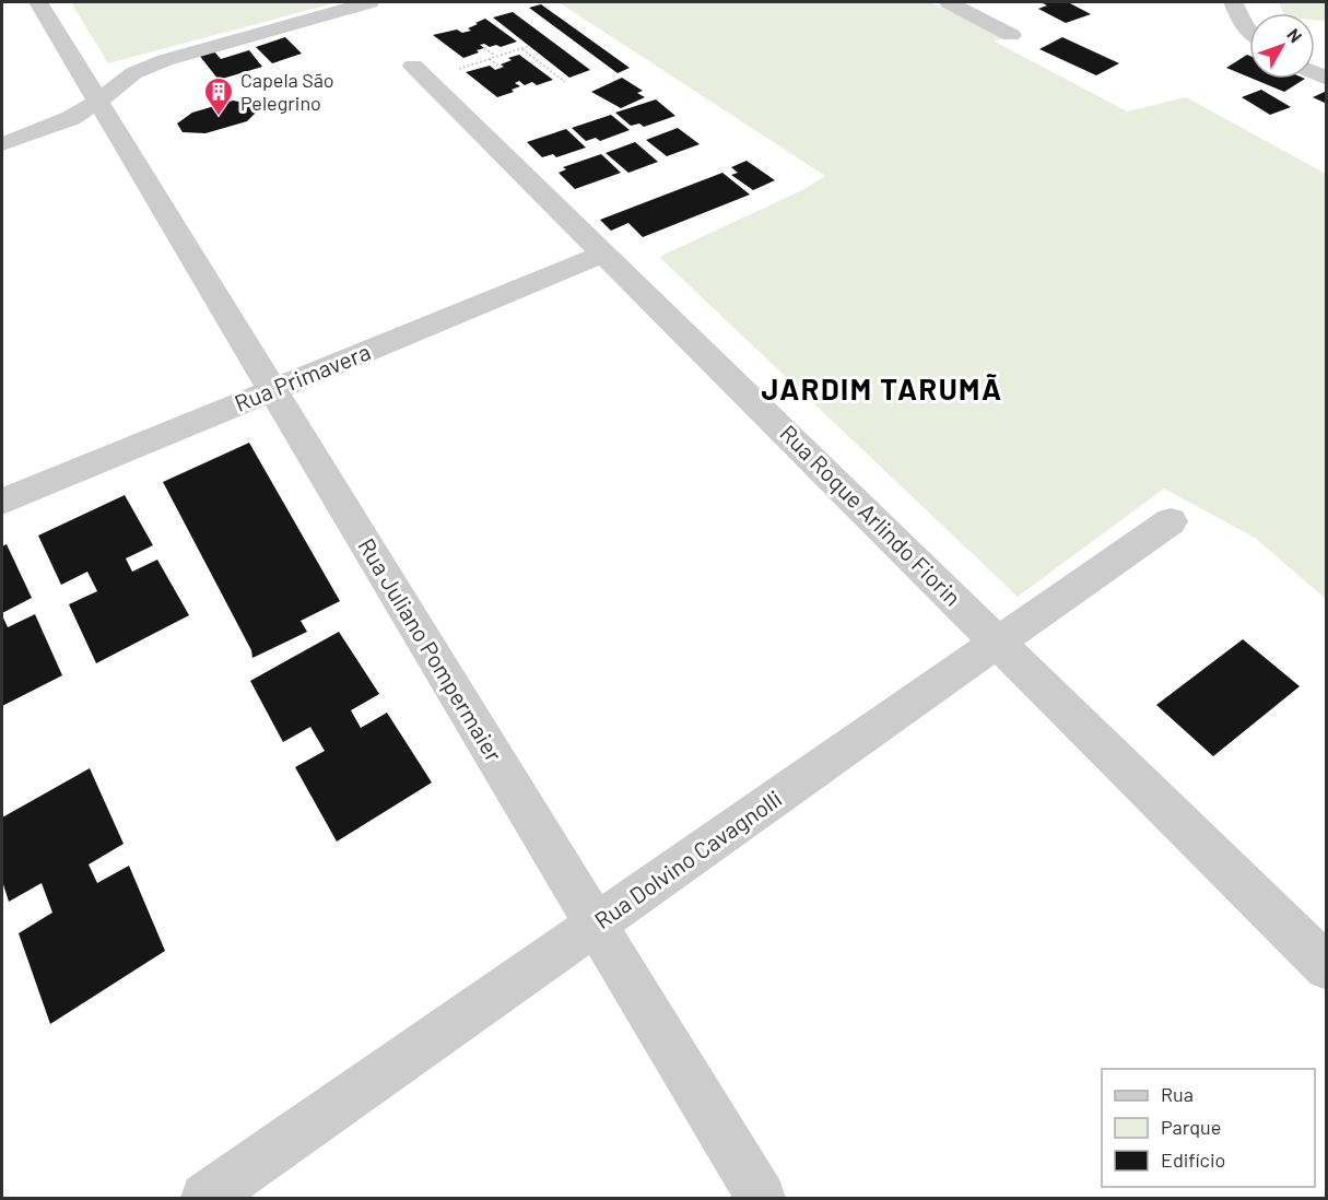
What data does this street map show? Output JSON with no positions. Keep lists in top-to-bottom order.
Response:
{
  "streets": {
    "street": [
      "Rua Primavera",
      "Rua Roque Arlindo Fiorin",
      "Rua Juliano Pompermaier",
      "Rua Dolvino Cavagnolli"
    ]
  },
  "crossings": [
    ["Rua Primavera", "Rua Roque Arlindo Fiorin"],
    ["Rua Primavera", "Rua Juliano Pompermaier"],
    ["Rua Roque Arlindo Fiorin", "Rua Dolvino Cavagnolli"],
    ["Rua Juliano Pompermaier", "Rua Dolvino Cavagnolli"]
  ],
  "districts": ["JARDIM TARUMÃ"],
  "places": {
    "building": ["Capela São Pelegrino"]
  },
  "legend": ["Rua", "Parque", "Edifício"],
  "north": "top right"
}
